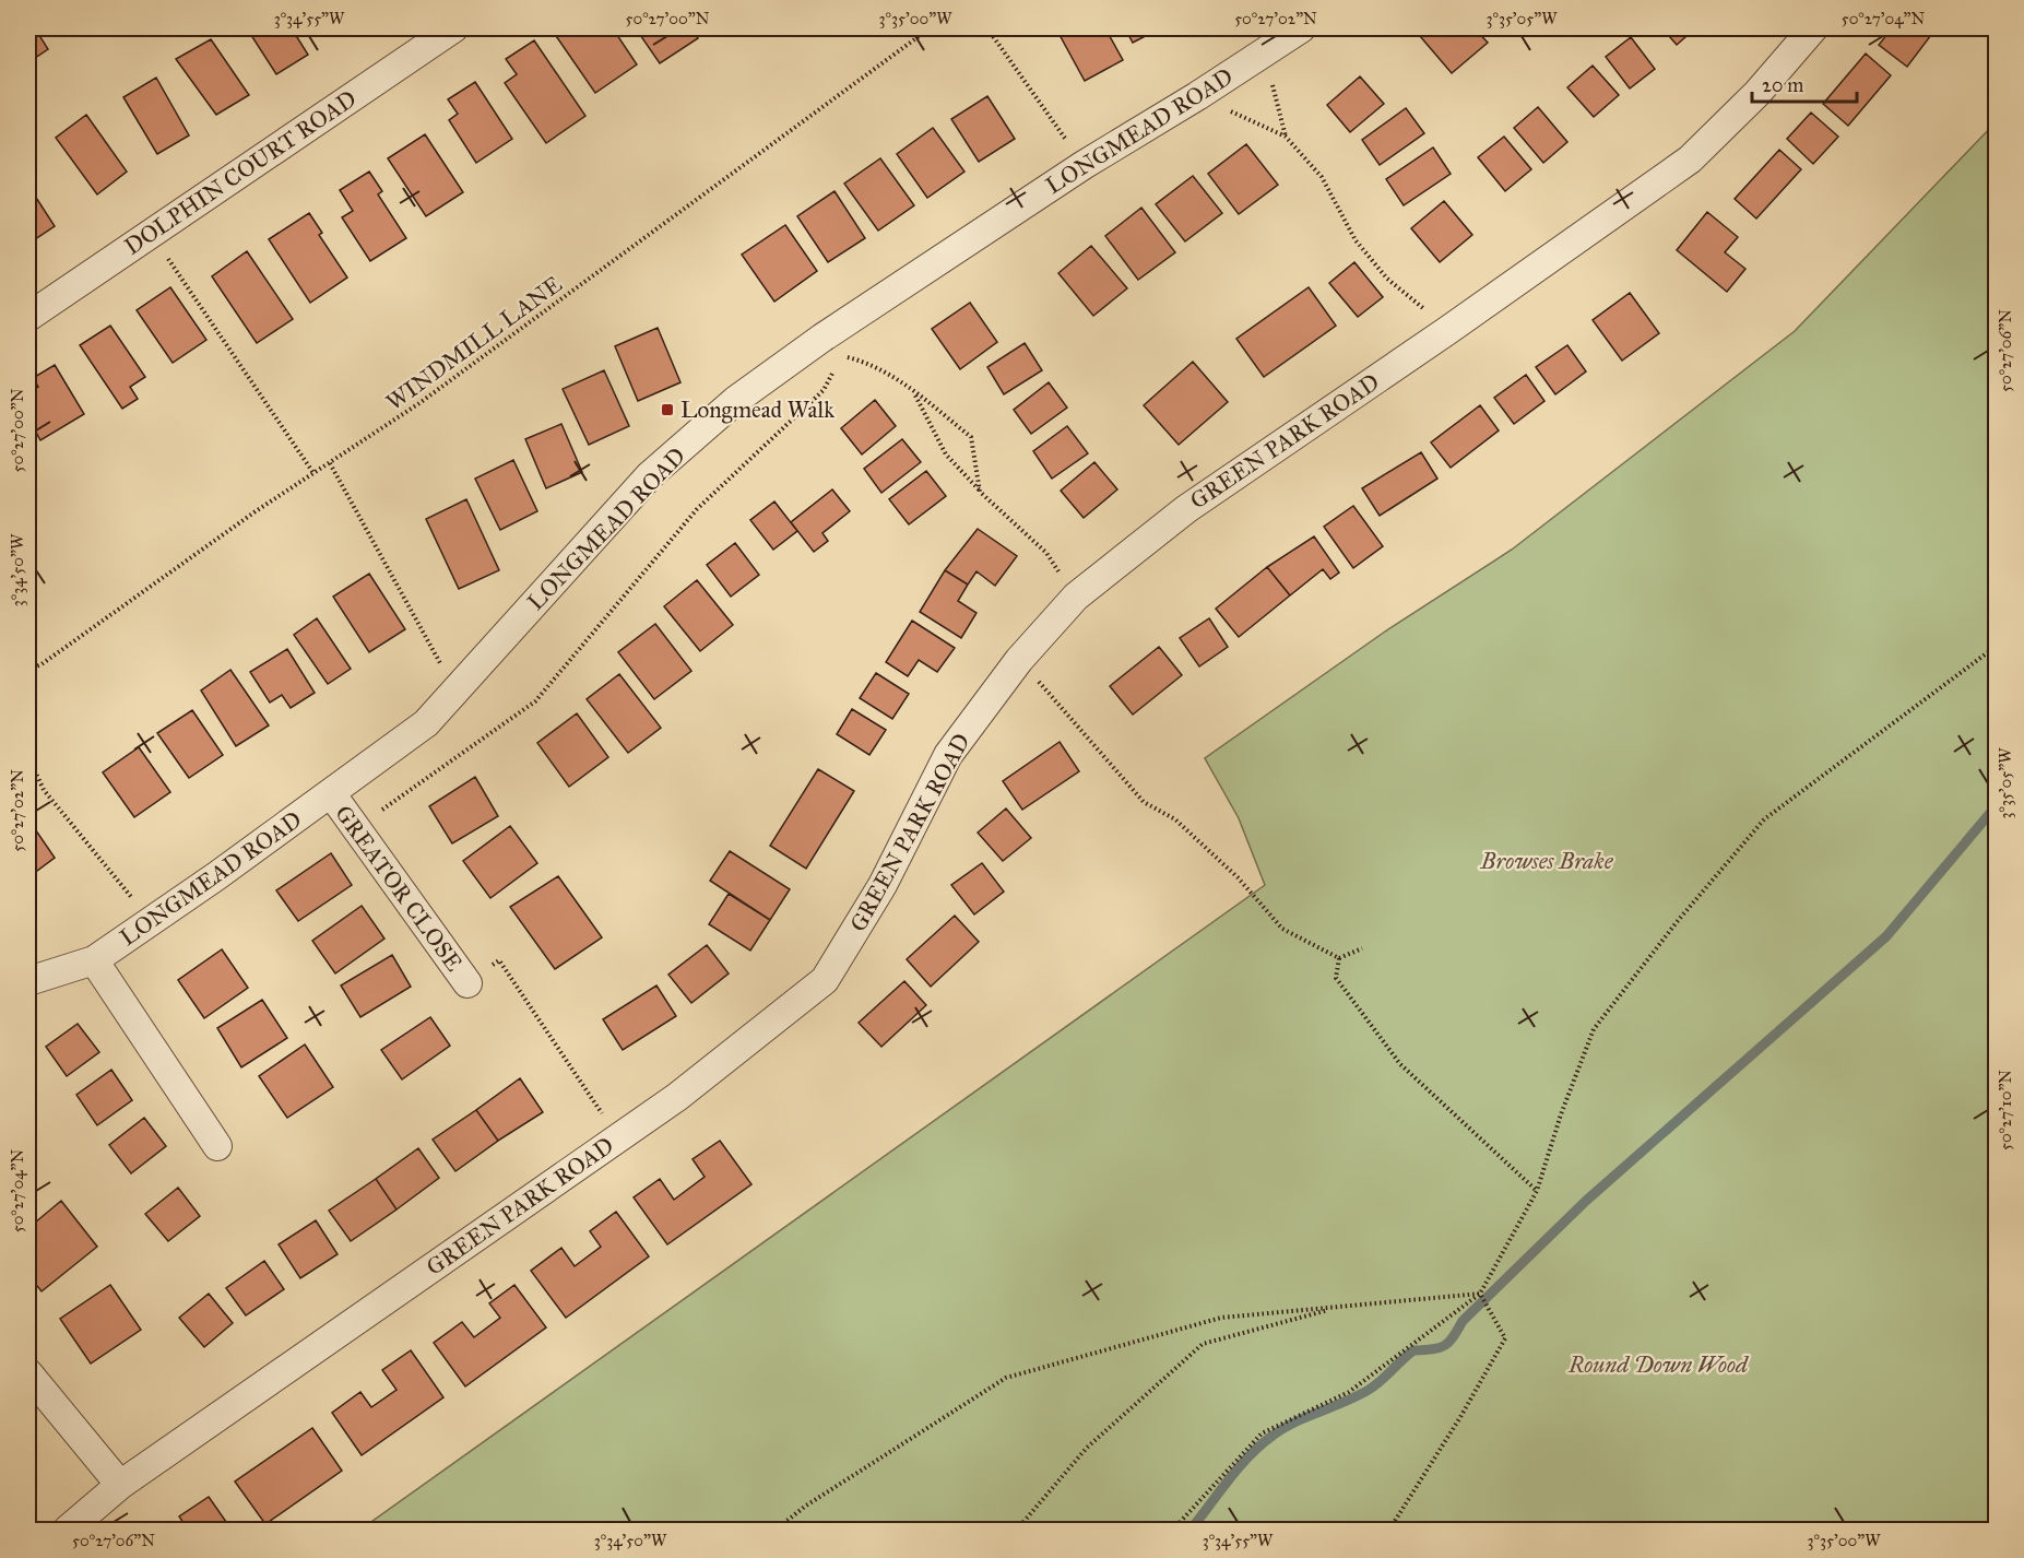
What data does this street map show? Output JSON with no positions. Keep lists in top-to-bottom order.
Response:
{
  "streets": {
    "street": [
      "LONGMEAD ROAD",
      "DOLPHIN COURT ROAD",
      "GREEN PARK ROAD",
      "GREATOR CLOSE"
    ],
    "path": ["WINDMILL LANE"]
  },
  "crossings": [
    ["LONGMEAD ROAD", "GREATOR CLOSE"]
  ],
  "parks": ["Browses Brake", "Round Down Wood"],
  "places": {
    "transit": ["Longmead Walk"]
  },
  "scale_bar": "20 m",
  "coordinates": [
    "3°34'55\"W",
    "50°27'00\"N",
    "3°35'00\"W",
    "50°27'02\"N",
    "3°35'05\"W",
    "50°27'04\"N",
    "50°27'06\"N",
    "3°34'50\"W",
    "50°27'10\"N"
  ]
}
